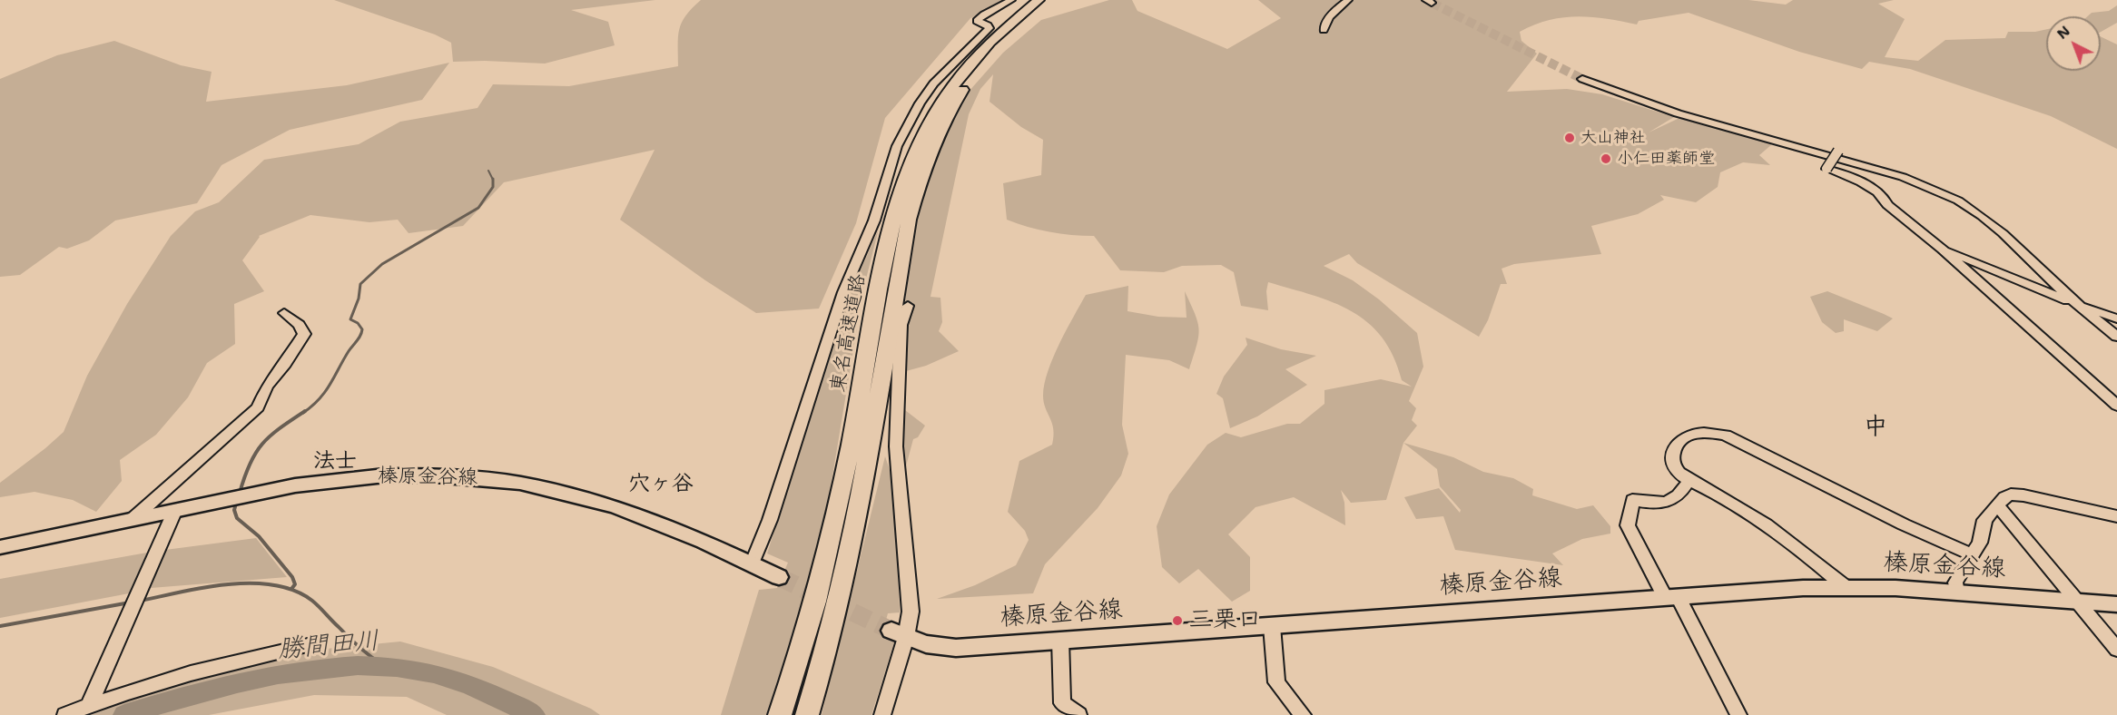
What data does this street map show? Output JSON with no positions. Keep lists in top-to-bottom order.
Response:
{
  "streets": {
    "highway": ["東名高速道路"],
    "main road": ["榛原金谷線"]
  },
  "districts": ["中", "法士", "穴ヶ谷"],
  "water": ["勝間田川"],
  "places": ["大山神社", "小仁田薬師堂", "三栗口"],
  "north": "top left"
}
